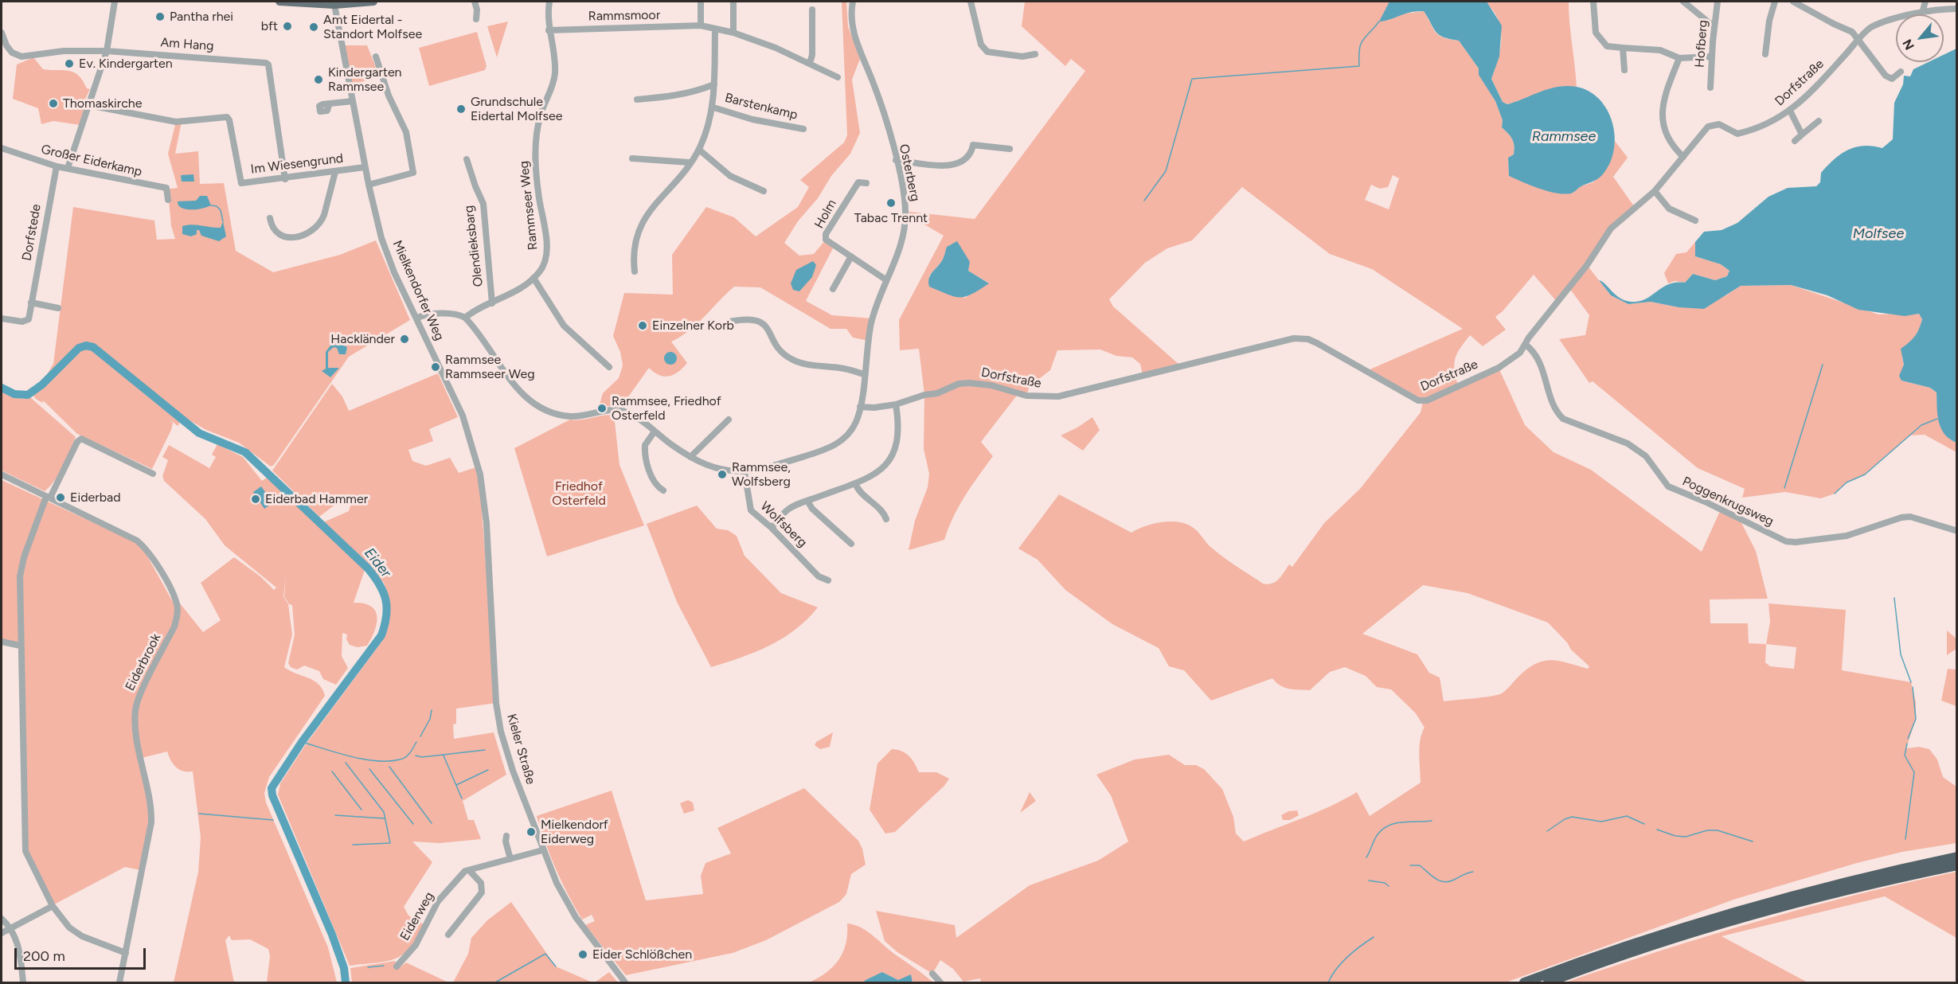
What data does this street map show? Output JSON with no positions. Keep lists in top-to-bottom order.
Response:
{
  "streets": {
    "street": [
      "Rammsmoor",
      "Hofberg",
      "Am Hang",
      "Dorfstraße",
      "Barstenkamp",
      "Großer Eiderkamp",
      "Im Wiesengrund",
      "Osterberg",
      "Rammseer Weg",
      "Holm",
      "Dorfstede",
      "Olendieksbarg",
      "Mielkendorfer Weg",
      "Poggenkrugsweg",
      "Wolfsberg",
      "Eiderbrook",
      "Kieler Straße",
      "Eiderweg"
    ]
  },
  "crossings": [
    ["Rammsmoor", "Barstenkamp"],
    ["Rammsmoor", "Rammseer Weg"],
    ["Am Hang", "Im Wiesengrund"],
    ["Dorfstraße", "Poggenkrugsweg"],
    ["Großer Eiderkamp", "Dorfstede"],
    ["Im Wiesengrund", "Mielkendorfer Weg"],
    ["Osterberg", "Rammseer Weg"],
    ["Osterberg", "Holm"],
    ["Osterberg", "Wolfsberg"],
    ["Rammseer Weg", "Olendieksbarg"],
    ["Mielkendorfer Weg", "Kieler Straße"],
    ["Kieler Straße", "Eiderweg"]
  ],
  "water": ["Rammsee", "Molfsee", "Eider"],
  "parks": ["Friedhof Osterfeld"],
  "places": [
    "Pantha rhei",
    "bft",
    "Amt Eidertal - Standort Molfsee",
    "Ev. Kindergarten",
    "Kindergarten Rammsee",
    "Thomaskirche",
    "Grundschule Eidertal Molfsee",
    "Tabac Trennt",
    "Einzelner Korb",
    "Hackländer",
    "Rammsee Rammseer Weg",
    "Rammsee, Friedhof Osterfeld",
    "Rammsee, Wolfsberg",
    "Eiderbad",
    "Eiderbad Hammer",
    "Mielkendorf Eiderweg",
    "Eider Schlößchen"
  ],
  "scale_bar": "200 m",
  "north": "bottom left"
}
